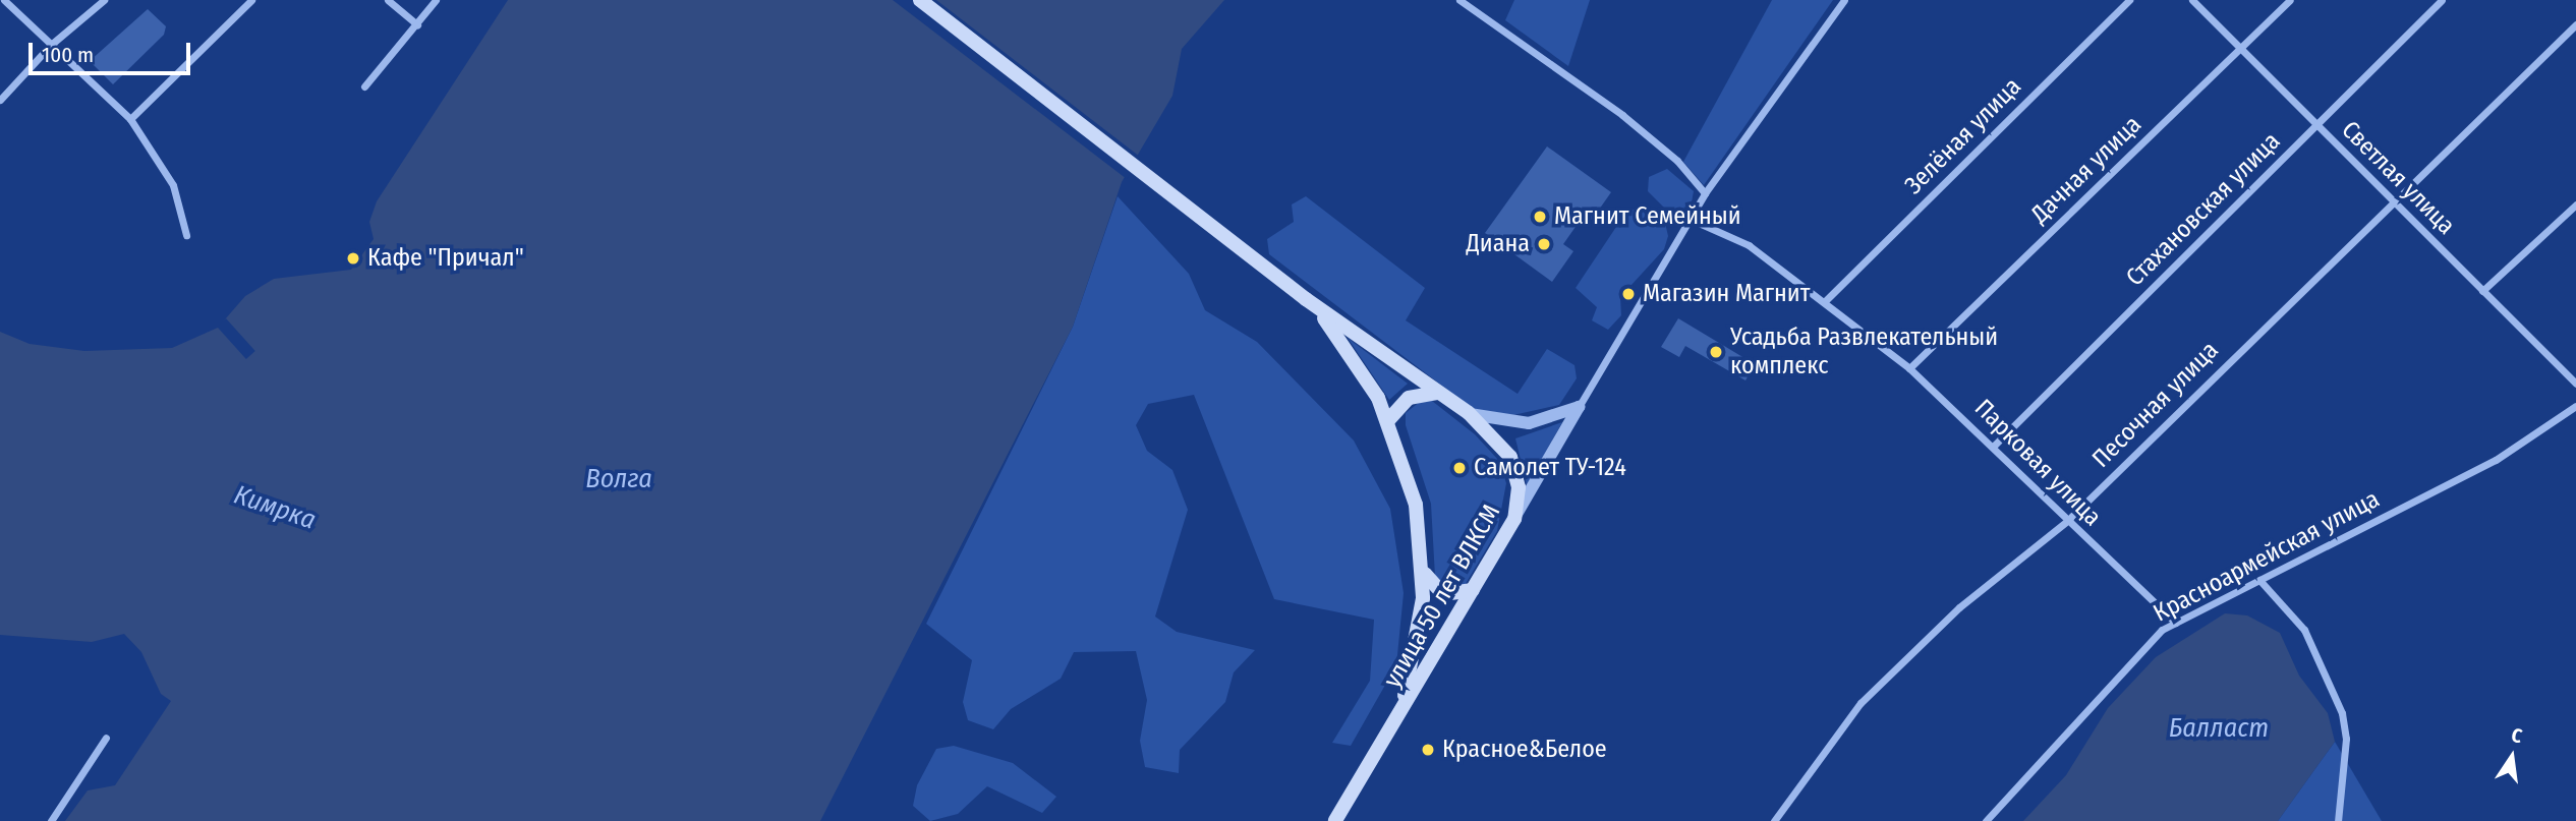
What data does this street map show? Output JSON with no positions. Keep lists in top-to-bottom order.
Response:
{
  "streets": {
    "main road": ["улица 50 лет ВЛКСМ"],
    "street": [
      "Зелёная улица",
      "Дачная улица",
      "Светлая улица",
      "Стахановская улица",
      "Песочная улица",
      "Парковая улица",
      "Красноармейская улица"
    ]
  },
  "crossings": [
    ["Зелёная улица", "Парковая улица"],
    ["Дачная улица", "Светлая улица"],
    ["Дачная улица", "Парковая улица"],
    ["Светлая улица", "Стахановская улица"],
    ["Светлая улица", "Песочная улица"],
    ["Стахановская улица", "Парковая улица"],
    ["Песочная улица", "Парковая улица"],
    ["Парковая улица", "Красноармейская улица"],
    ["Парковая улица", "улица 50 лет ВЛКСМ"]
  ],
  "water": ["Волга", "Кимрка", "Балласт"],
  "places": [
    "Магнит Семейный",
    "Диана",
    "Кафе \"Причал\"",
    "Магазин Магнит",
    "Усадьба Развлекательный комплекс",
    "Самолет ТУ-124",
    "Красное&Белое"
  ],
  "scale_bar": "100 m",
  "north": "top"
}
